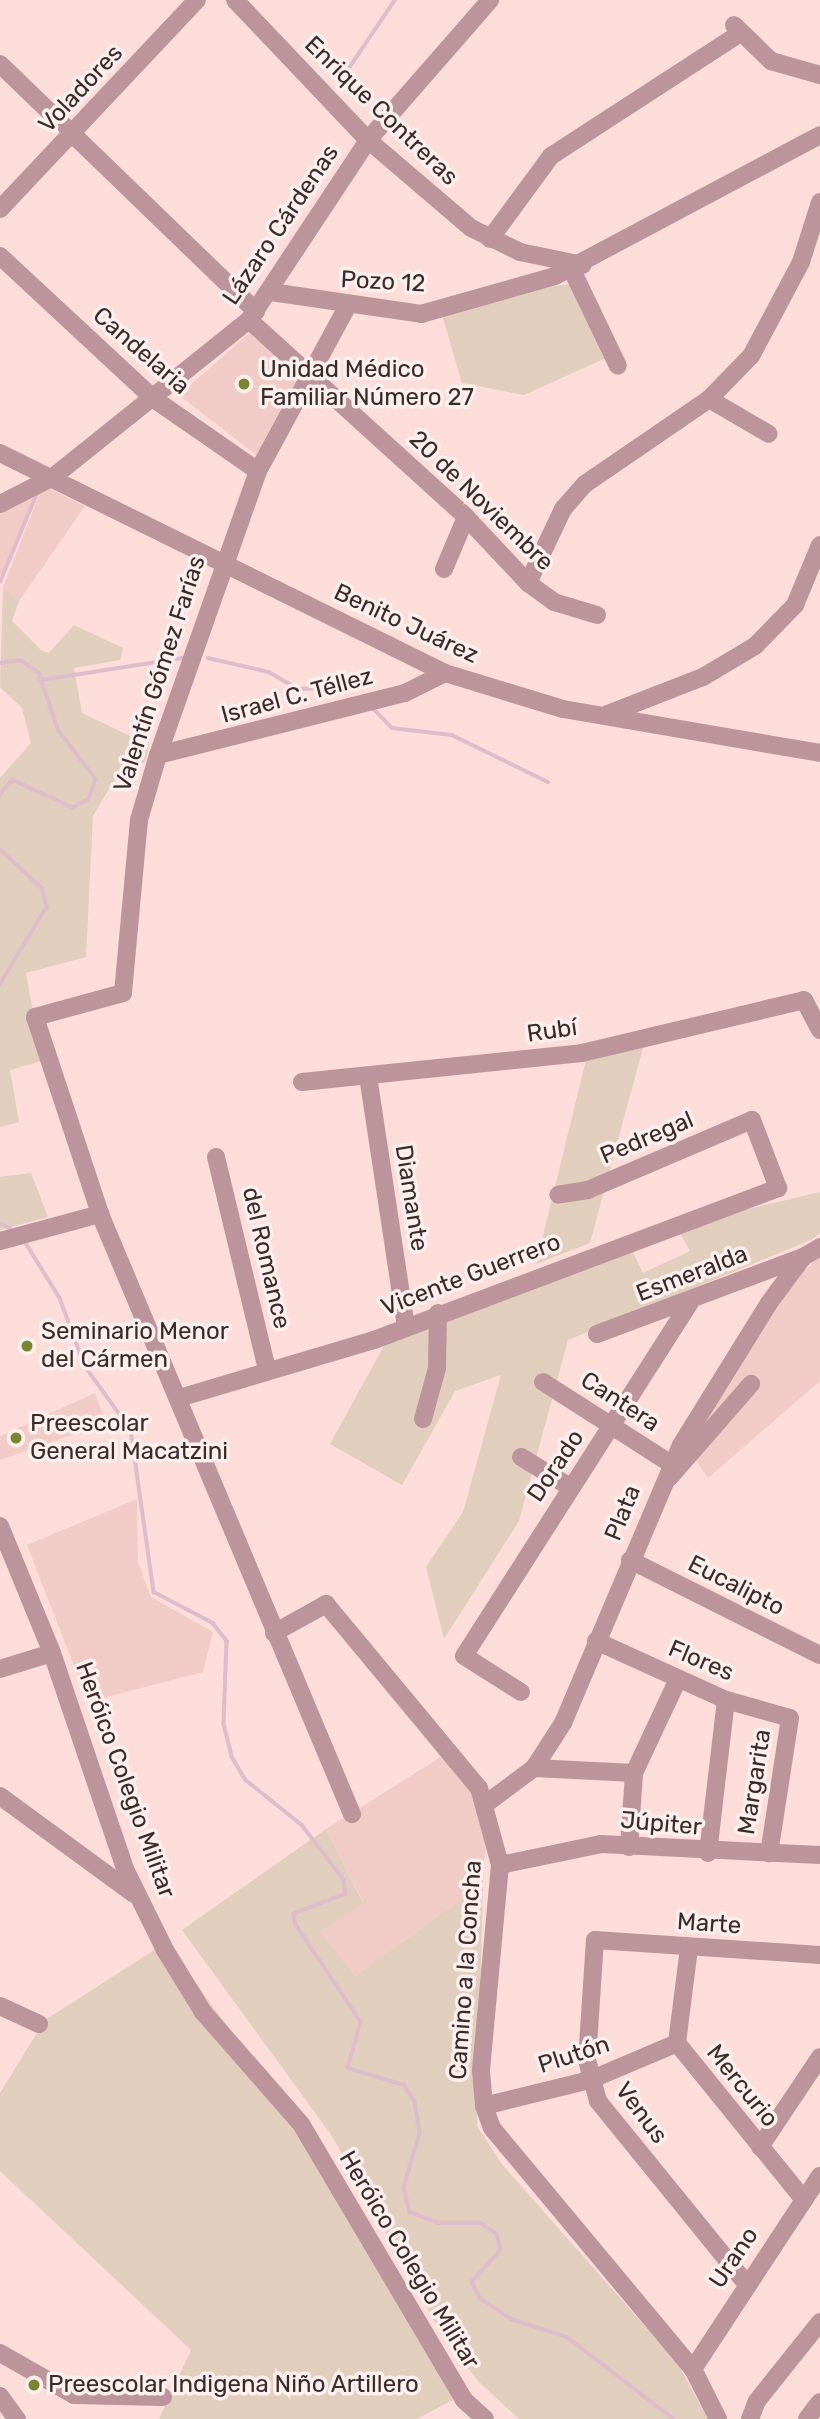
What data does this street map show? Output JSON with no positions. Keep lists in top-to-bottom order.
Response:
{
  "streets": {
    "street": [
      "Voladores",
      "Enrique Contreras",
      "Lázaro Cárdenas",
      "Pozo 12",
      "Candelaria",
      "20 de Noviembre",
      "Benito Juárez",
      "Valentín Gómez Farías",
      "Israel C. Téllez",
      "Rubí",
      "Pedregal",
      "Diamante",
      "del Romance",
      "Esmeralda",
      "Vicente Guerrero",
      "Cantera",
      "Dorado",
      "Plata",
      "Eucalipto",
      "Flores",
      "Heróico Colegio Militar",
      "Margarita",
      "Júpiter",
      "Marte",
      "Camino a la Concha",
      "Plutón",
      "Mercurio",
      "Venus",
      "Urano"
    ]
  },
  "crossings": [
    ["Voladores", "20 de Noviembre"],
    ["Enrique Contreras", "Lázaro Cárdenas"],
    ["Enrique Contreras", "Pozo 12"],
    ["Lázaro Cárdenas", "Pozo 12"],
    ["Lázaro Cárdenas", "Candelaria"],
    ["Lázaro Cárdenas", "20 de Noviembre"],
    ["Lázaro Cárdenas", "Benito Juárez"],
    ["Pozo 12", "Valentín Gómez Farías"],
    ["Candelaria", "Valentín Gómez Farías"],
    ["20 de Noviembre", "Valentín Gómez Farías"],
    ["Benito Juárez", "Valentín Gómez Farías"],
    ["Benito Juárez", "Israel C. Téllez"],
    ["Valentín Gómez Farías", "Israel C. Téllez"],
    ["Rubí", "Diamante"],
    ["Pedregal", "Vicente Guerrero"],
    ["Diamante", "Vicente Guerrero"],
    ["del Romance", "Vicente Guerrero"],
    ["Esmeralda", "Dorado"],
    ["Esmeralda", "Plata"],
    ["Cantera", "Dorado"],
    ["Cantera", "Plata"],
    ["Plata", "Eucalipto"],
    ["Plata", "Flores"],
    ["Plata", "Camino a la Concha"],
    ["Flores", "Margarita"],
    ["Margarita", "Júpiter"],
    ["Júpiter", "Camino a la Concha"],
    ["Marte", "Mercurio"],
    ["Marte", "Venus"],
    ["Camino a la Concha", "Plutón"],
    ["Camino a la Concha", "Urano"],
    ["Plutón", "Mercurio"],
    ["Plutón", "Venus"],
    ["Mercurio", "Urano"],
    ["Venus", "Urano"]
  ],
  "places": [
    "Unidad Médico Familiar Número 27",
    "Seminario Menor del Cármen",
    "Preescolar General Macatzini",
    "Preescolar Indigena Niño Artillero"
  ]
}
